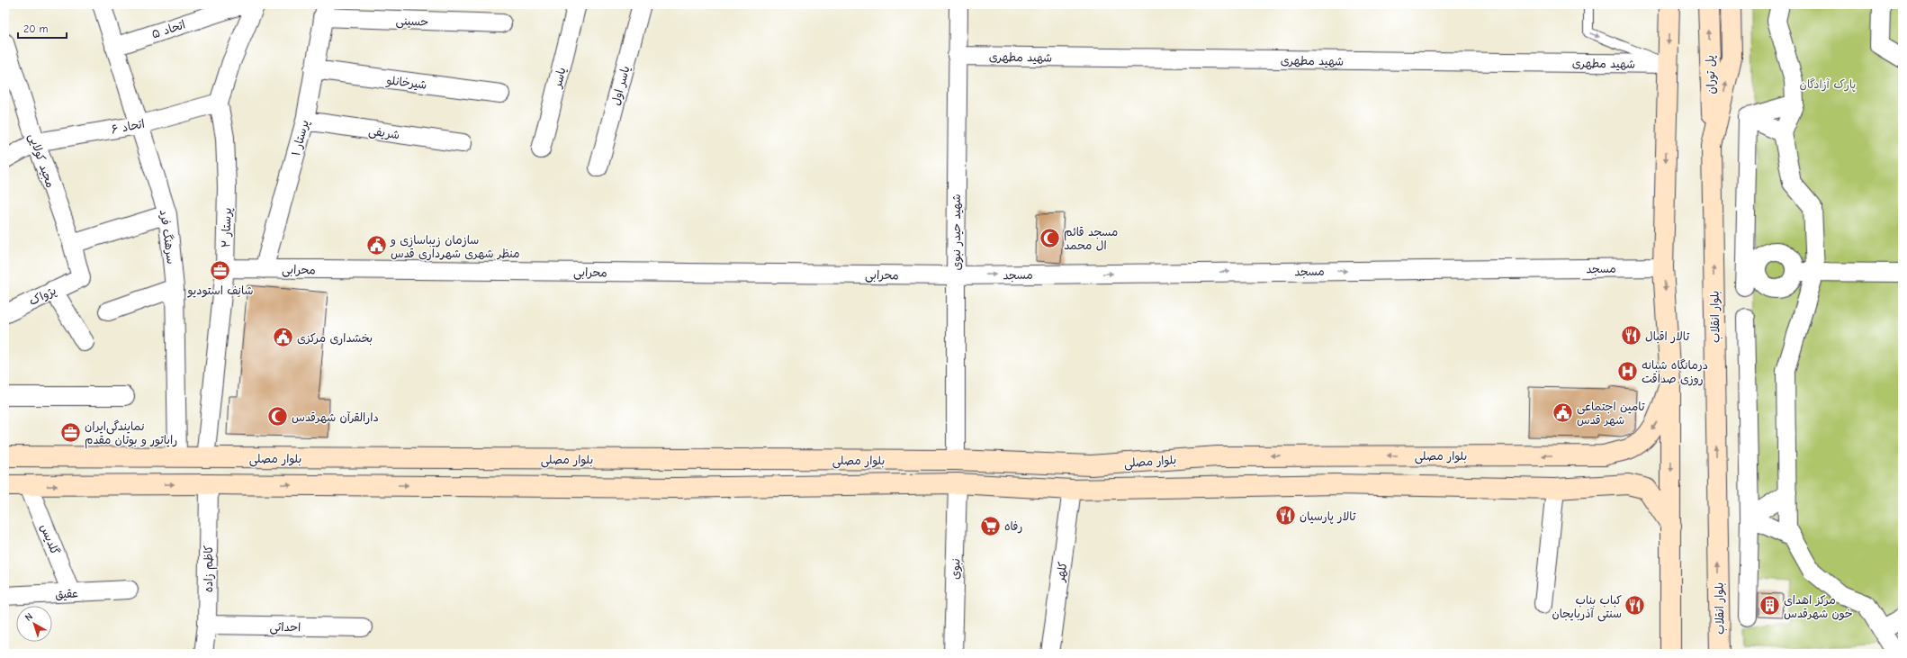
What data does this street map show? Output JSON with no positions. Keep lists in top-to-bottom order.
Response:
{
  "streets": {
    "main road": ["پل توران", "بلوار انقلاب", "بلوار مصلی"],
    "street": [
      "حسینی",
      "اتحاد ۵",
      "شهید مطهری",
      "یاسر",
      "شیرخانلو",
      "یاسر اول",
      "اتحاد ۶",
      "شریفی",
      "پرستار ۱",
      "مجید کولایی",
      "پرستار ۲",
      "شهید حیدر نبوی",
      "سرهنگ فرد",
      "مسجد",
      "محرابی",
      "پژواک",
      "گلدیس",
      "کاظم زاده",
      "نبوی",
      "کلهر",
      "عقیق",
      "احداثی"
    ]
  },
  "crossings": [
    ["حسینی", "پرستار ۱"],
    ["اتحاد ۵", "سرهنگ فرد"],
    ["شهید مطهری", "شهید حیدر نبوی"],
    ["پل توران", "بلوار انقلاب"],
    ["شیرخانلو", "پرستار ۱"],
    ["اتحاد ۶", "مجید کولایی"],
    ["اتحاد ۶", "پرستار ۲"],
    ["اتحاد ۶", "سرهنگ فرد"],
    ["شریفی", "پرستار ۱"],
    ["پرستار ۱", "محرابی"],
    ["مجید کولایی", "پژواک"],
    ["پرستار ۲", "محرابی"],
    ["پرستار ۲", "بلوار مصلی"],
    ["شهید حیدر نبوی", "مسجد"],
    ["شهید حیدر نبوی", "محرابی"],
    ["شهید حیدر نبوی", "بلوار مصلی"],
    ["سرهنگ فرد", "بلوار مصلی"],
    ["مسجد", "محرابی"],
    ["گلدیس", "عقیق"],
    ["کاظم زاده", "احداثی"]
  ],
  "one_way": ["مسجد"],
  "parks": ["پارک آزادگان"],
  "places": {
    "mosque": ["مسجد قائم ال محمد", "دارالقرآن شهرقدس"],
    "public building": ["سازمان زیباسازی و منظر شهری شهرداری قدس", "بخشداری مرکزی", "تامین اجتماعی شهر قدس"],
    "office": ["شانِف استودیو", "نمایندگی‌ایران رایاتور و بوتان مقدم"],
    "restaurant": ["تالار اقبال", "تالار پارسیان", "کباب بناب سنتی آذربایجان"],
    "hospital": ["درمانگاه شبانه روزی صداقت"],
    "supermarket": ["رفاه"],
    "building": ["مرکز اهدای خون شهرقدس"]
  },
  "scale_bar": "20 m",
  "north": "top left"
}
